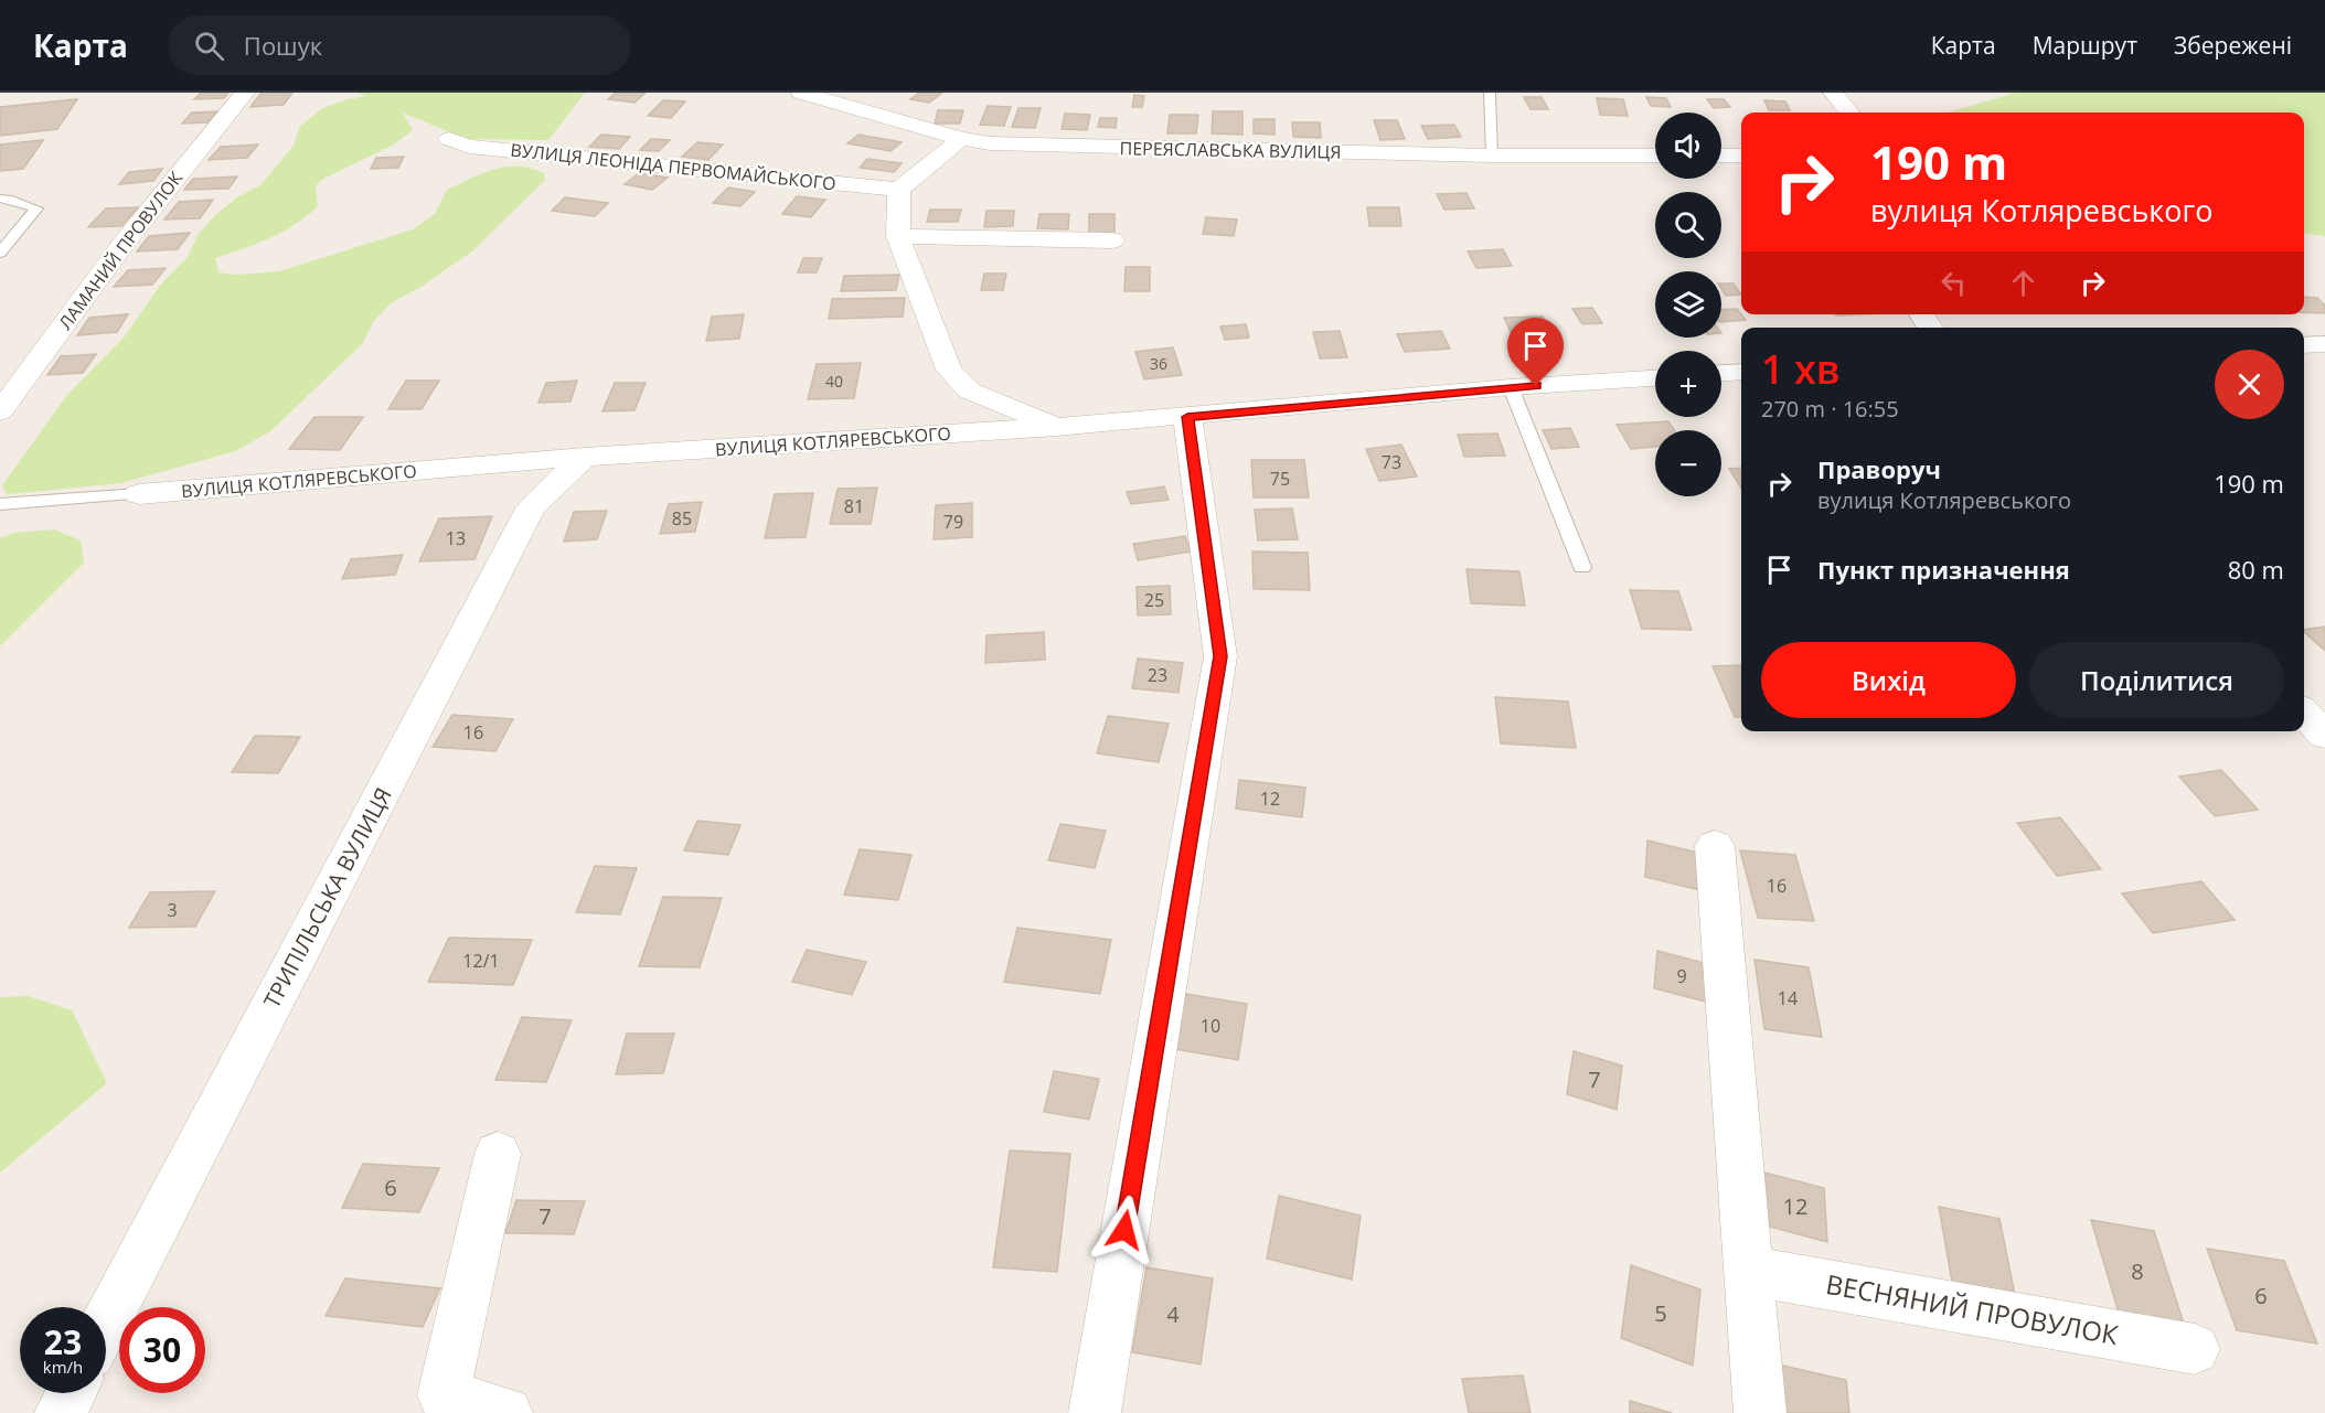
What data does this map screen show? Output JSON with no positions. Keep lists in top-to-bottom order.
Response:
{
  "streets": {
    "street": [
      "ПЕРЕЯСЛАВСЬКА ВУЛИЦЯ",
      "ВУЛИЦЯ ЛЕОНІДА ПЕРВОМАЙСЬКОГО",
      "ЛАМАНИЙ ПРОВУЛОК",
      "ВУЛИЦЯ КОТЛЯРЕВСЬКОГО",
      "ТРИПІЛЬСЬКА ВУЛИЦЯ",
      "ВЕСНЯНИЙ ПРОВУЛОК"
    ]
  },
  "crossings": [
    ["ВУЛИЦЯ КОТЛЯРЕВСЬКОГО", "ТРИПІЛЬСЬКА ВУЛИЦЯ"]
  ],
  "house_numbers": [
    "36",
    "40",
    "73",
    "75",
    "81",
    "85",
    "79",
    "13",
    "25",
    "23",
    "16",
    "12",
    "16",
    "3",
    "12/1",
    "9",
    "14",
    "10",
    "7",
    "6",
    "12",
    "7",
    "8",
    "6",
    "5",
    "4"
  ],
  "page": {
    "header": "Карта",
    "search": "Пошук",
    "nav": ["Карта", "Маршрут", "Збережені"],
    "map_buttons": ["+", "−"],
    "turn": ["190 m", "вулиця Котляревського"],
    "heading": ["1 хв", "270 m · 16:55"],
    "list": [
      {
        "name": "Праворуч",
        "note": "вулиця Котляревського",
        "value": "190 m"
      },
      {
        "name": "Пункт призначення",
        "value": "80 m"
      }
    ],
    "buttons": ["Вихід", "Поділитися"],
    "speed": "23 km/h",
    "limit": "30"
  }
}
